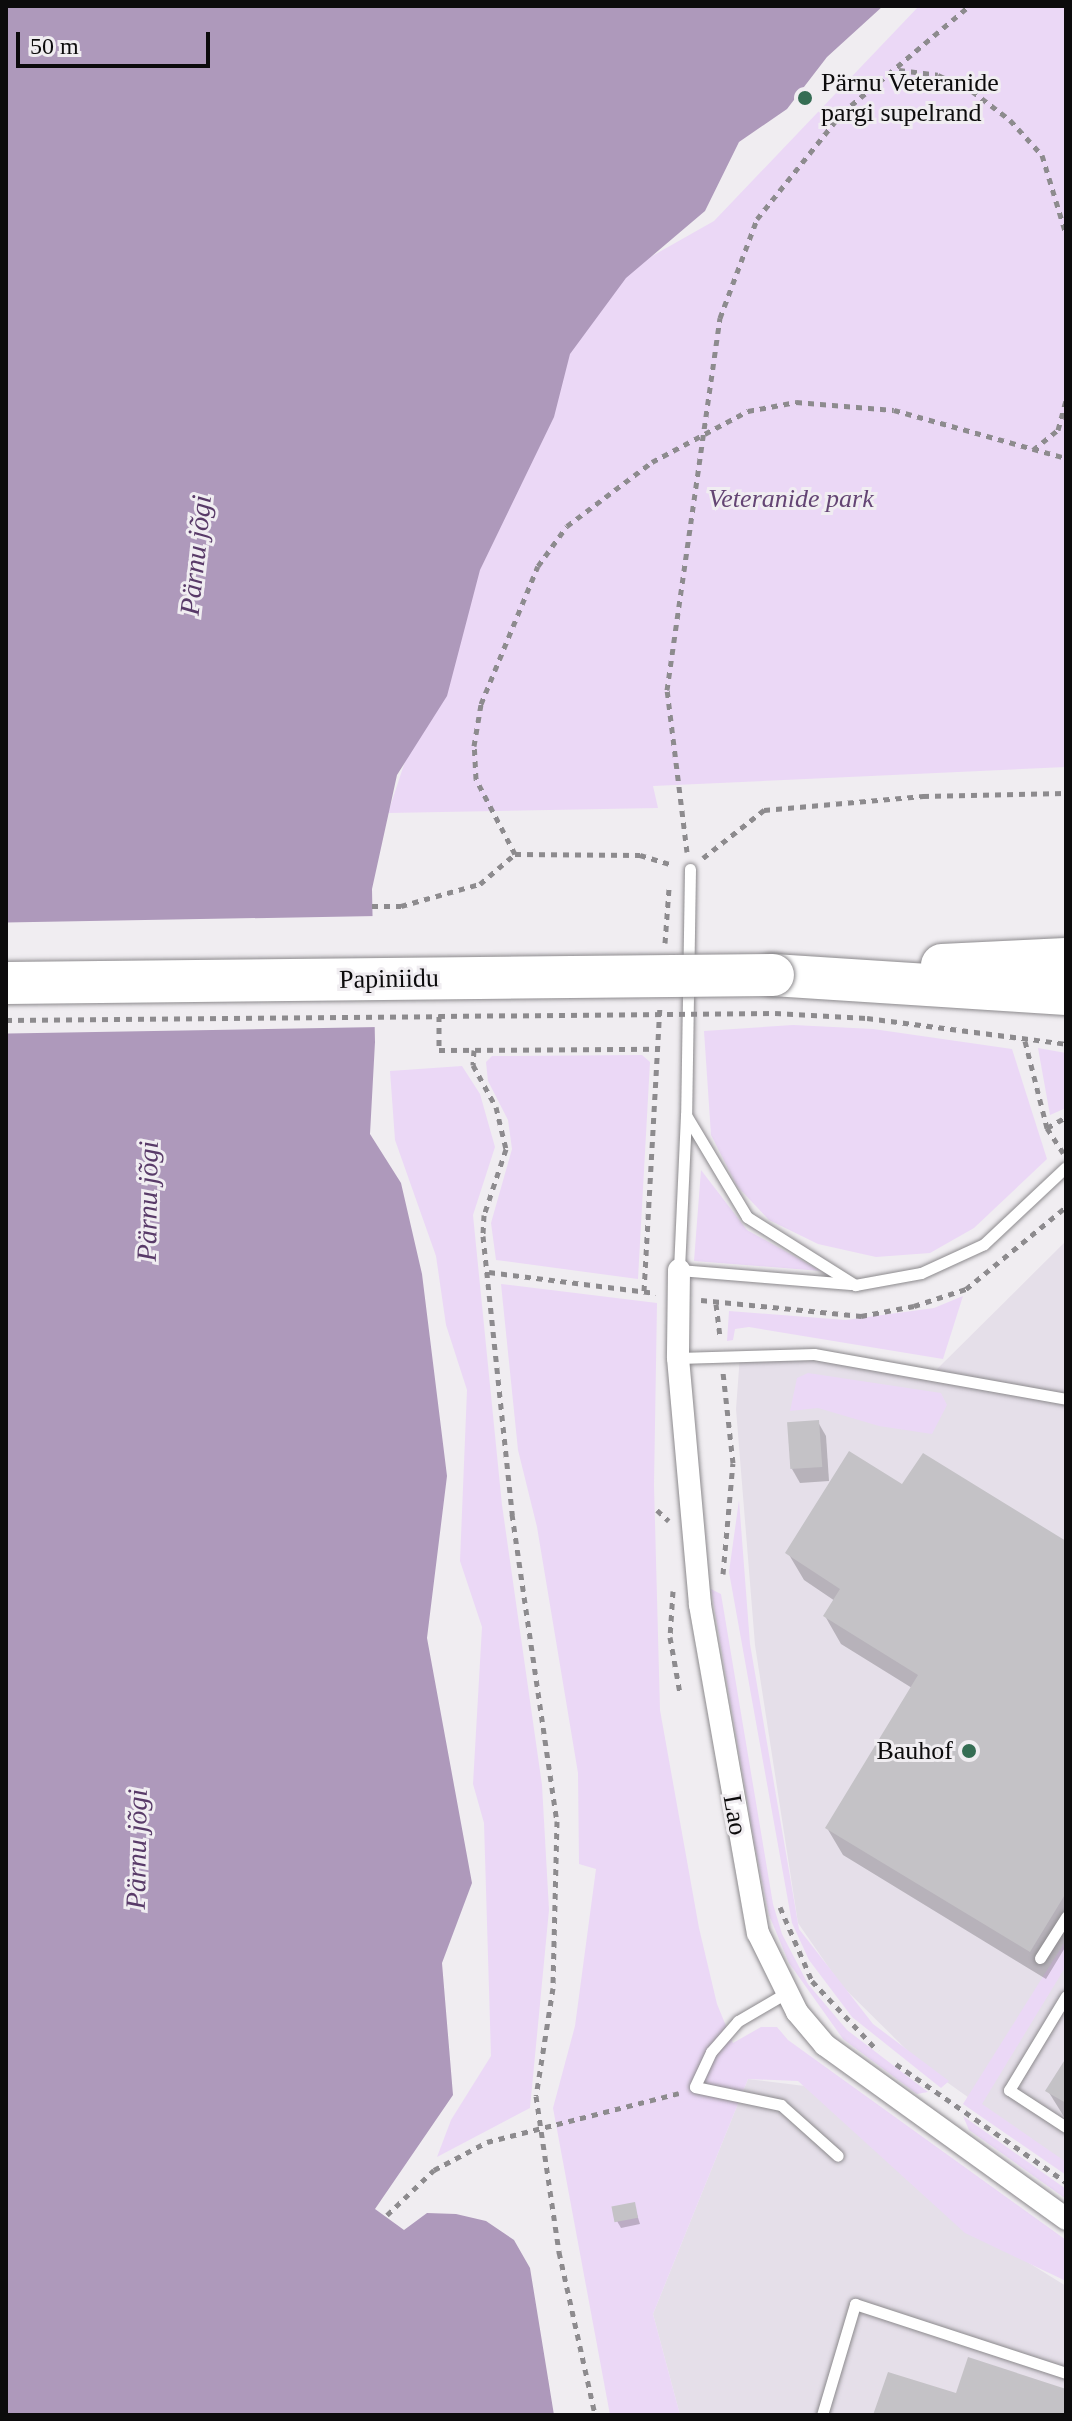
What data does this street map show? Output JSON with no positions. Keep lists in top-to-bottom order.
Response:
{
  "streets": {
    "highway": ["Papiniidu"],
    "street": ["Lao"]
  },
  "water": ["Pärnu jõgi"],
  "parks": ["Veteranide park"],
  "places": ["Pärnu Veteranide pargi supelrand", "Bauhof"],
  "scale_bar": "50 m"
}
